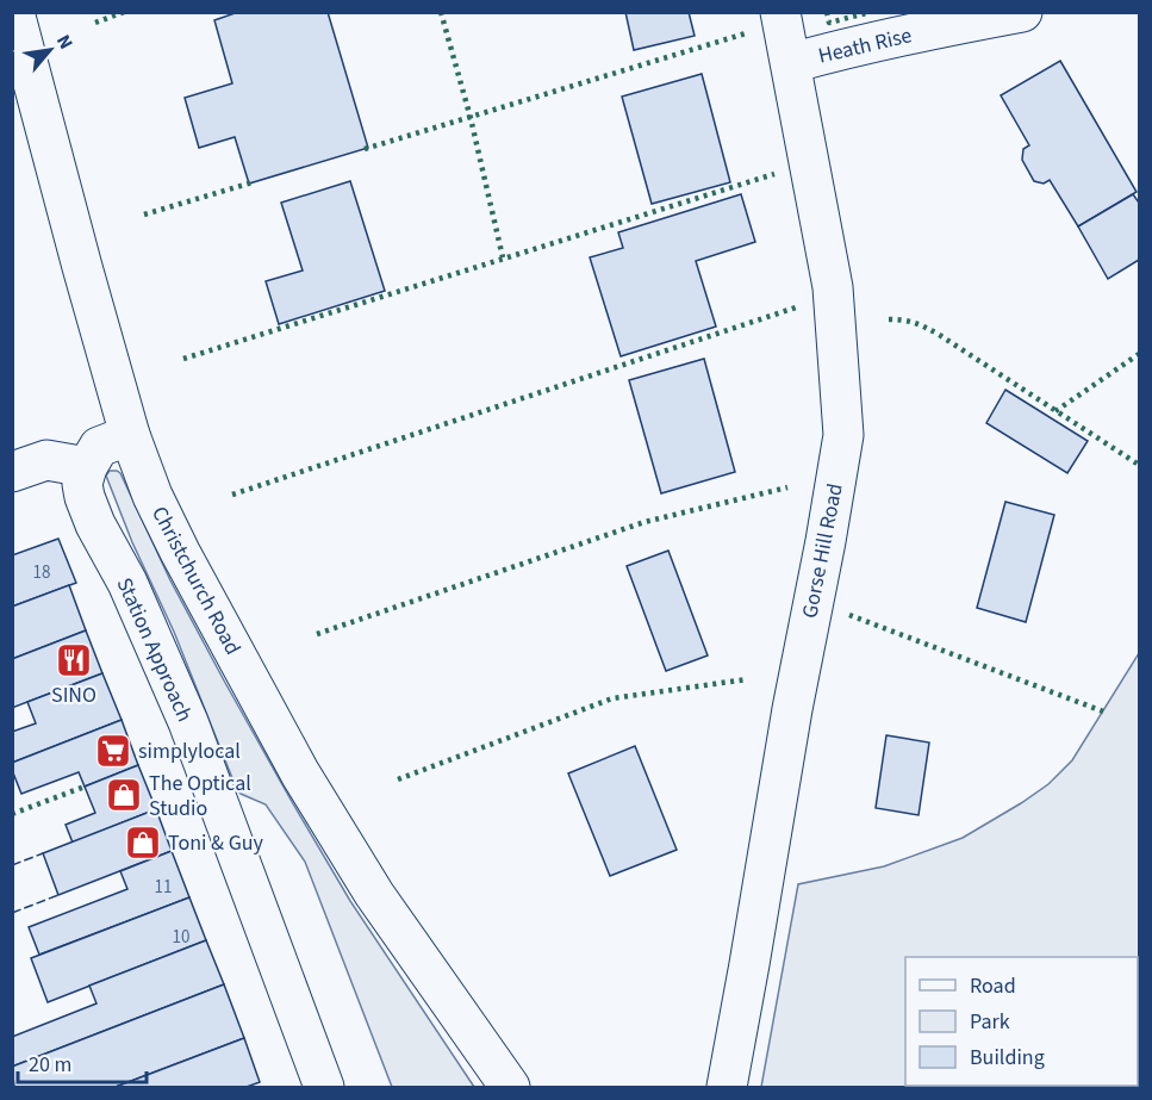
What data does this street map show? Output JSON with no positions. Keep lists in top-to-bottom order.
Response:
{
  "streets": {
    "street": [
      "Heath Rise",
      "Gorse Hill Road",
      "Christchurch Road",
      "Station Approach"
    ]
  },
  "crossings": [
    ["Heath Rise", "Gorse Hill Road"]
  ],
  "places": {
    "restaurant": ["SINO"],
    "supermarket": ["simplylocal"],
    "shop": ["The Optical Studio", "Toni & Guy"]
  },
  "house_numbers": ["18", "11", "10"],
  "legend": ["Road", "Park", "Building"],
  "scale_bar": "20 m",
  "north": "top right"
}
